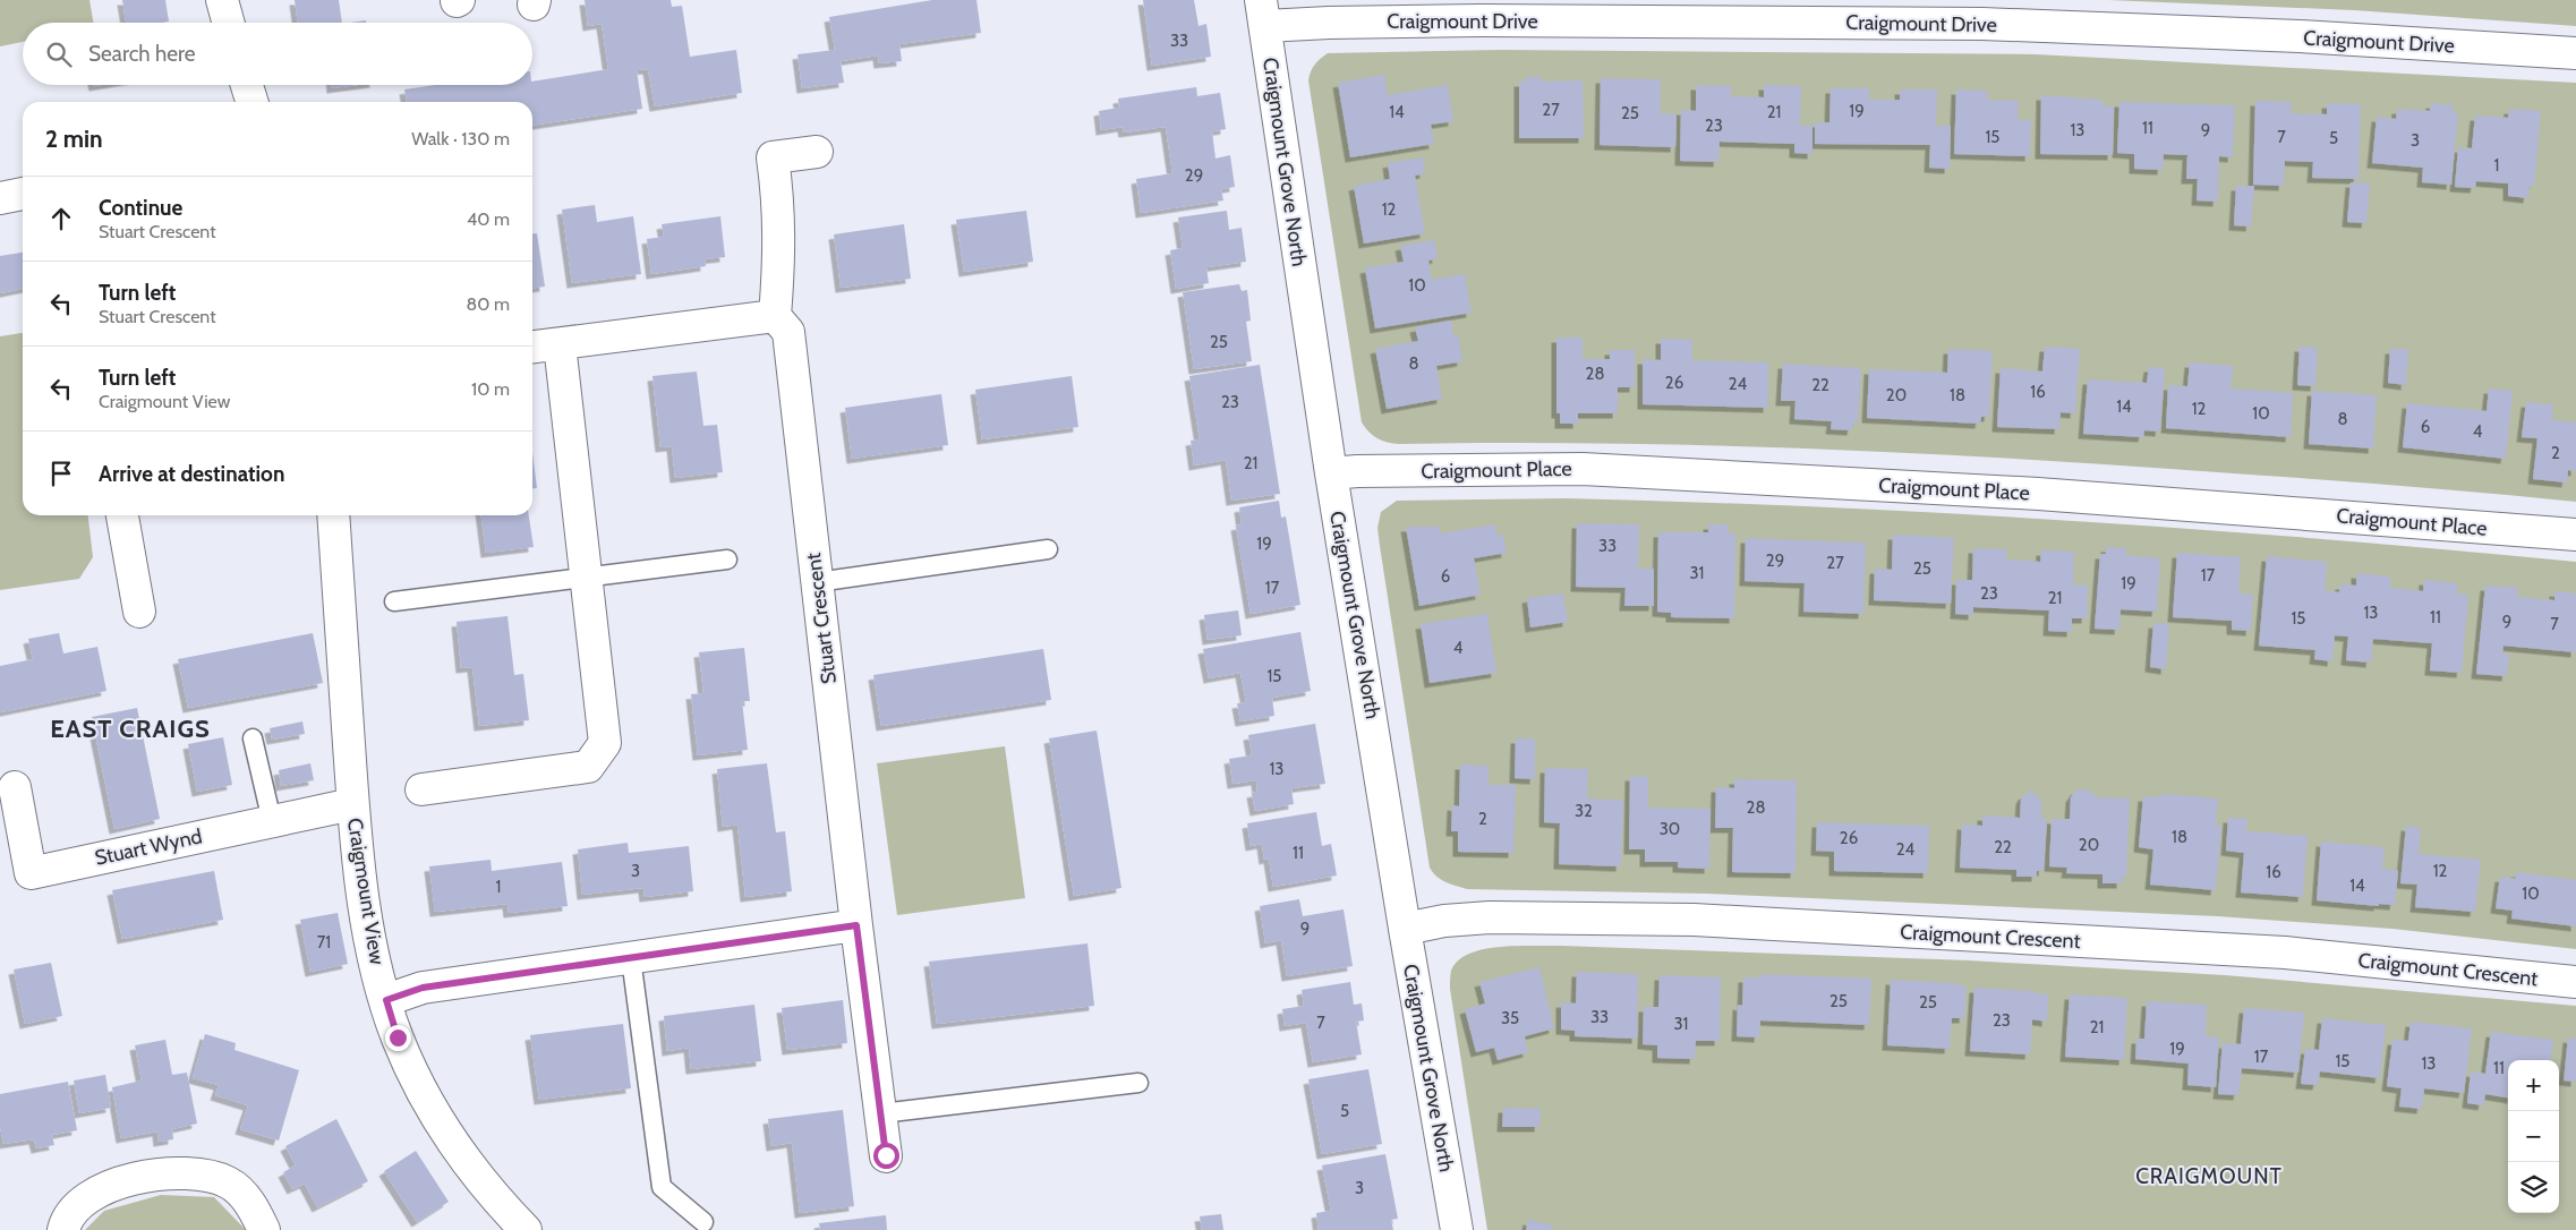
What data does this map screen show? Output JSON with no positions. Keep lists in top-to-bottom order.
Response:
{
  "streets": {
    "street": [
      "Craigmount Drive",
      "Craigmount Grove North",
      "Craigmount Place",
      "Stuart Crescent",
      "Stuart Wynd",
      "Craigmount View",
      "Craigmount Crescent"
    ]
  },
  "crossings": [
    ["Craigmount Drive", "Craigmount Grove North"],
    ["Craigmount Grove North", "Craigmount Place"],
    ["Craigmount Grove North", "Craigmount Crescent"],
    ["Stuart Wynd", "Craigmount View"]
  ],
  "districts": ["EAST CRAIGS", "CRAIGMOUNT"],
  "house_numbers": [
    "33",
    "27",
    "19",
    "14",
    "21",
    "25",
    "23",
    "11",
    "13",
    "9",
    "15",
    "7",
    "5",
    "3",
    "1",
    "29",
    "12",
    "10",
    "25",
    "8",
    "28",
    "26",
    "24",
    "22",
    "16",
    "20",
    "18",
    "23",
    "14",
    "12",
    "10",
    "8",
    "6",
    "4",
    "2",
    "21",
    "19",
    "33",
    "29",
    "27",
    "25",
    "31",
    "17",
    "6",
    "19",
    "17",
    "23",
    "21",
    "13",
    "11",
    "15",
    "9",
    "7",
    "4",
    "15",
    "13",
    "28",
    "32",
    "2",
    "30",
    "18",
    "26",
    "20",
    "22",
    "24",
    "11",
    "3",
    "12",
    "16",
    "14",
    "1",
    "10",
    "9",
    "71",
    "25",
    "25",
    "33",
    "35",
    "23",
    "7",
    "31",
    "21",
    "19",
    "17",
    "15",
    "13",
    "11",
    "5",
    "3"
  ],
  "page": {
    "search": "Search here",
    "heading": ["2 min", "Walk · 130 m"],
    "list": [
      ["Continue", "Stuart Crescent", "40 m"],
      ["Turn left", "Stuart Crescent", "80 m"],
      ["Turn left", "Craigmount View", "10 m"],
      "Arrive at destination"
    ],
    "map_buttons": ["+", "−"]
  }
}
